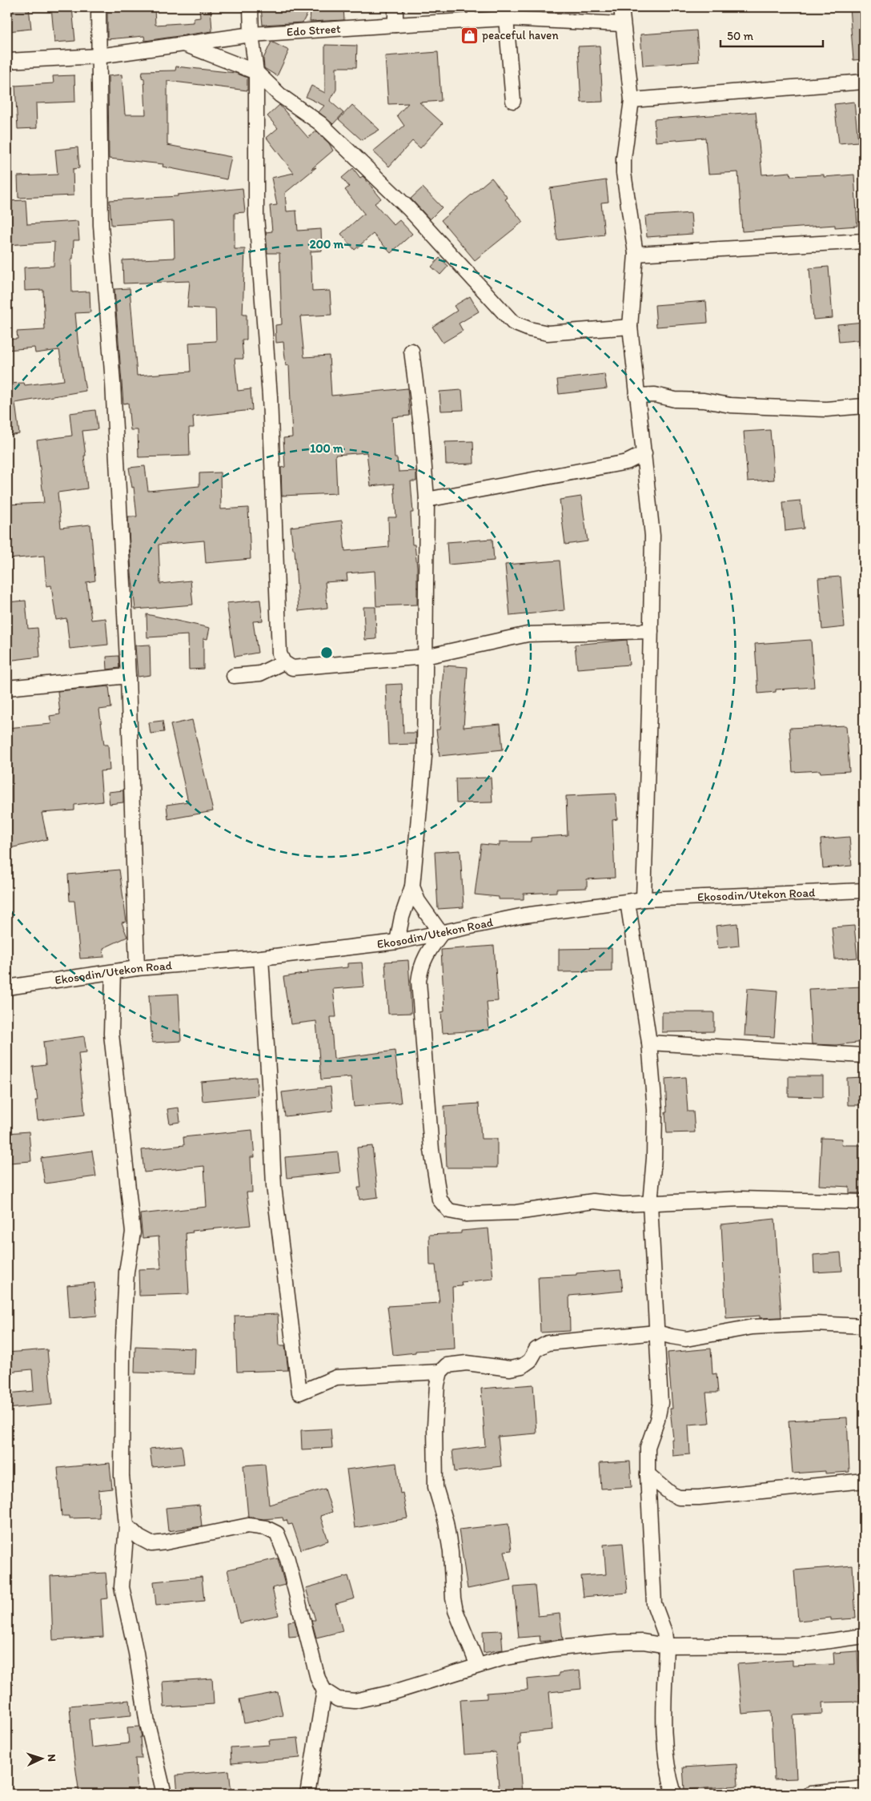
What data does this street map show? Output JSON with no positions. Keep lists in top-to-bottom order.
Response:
{
  "streets": {
    "street": ["Edo Street", "Ekosodin/Utekon Road"]
  },
  "places": {
    "shop": ["peaceful haven"]
  },
  "scale_bar": "50 m",
  "north": "right",
  "rings": ["200 m", "100 m"]
}
